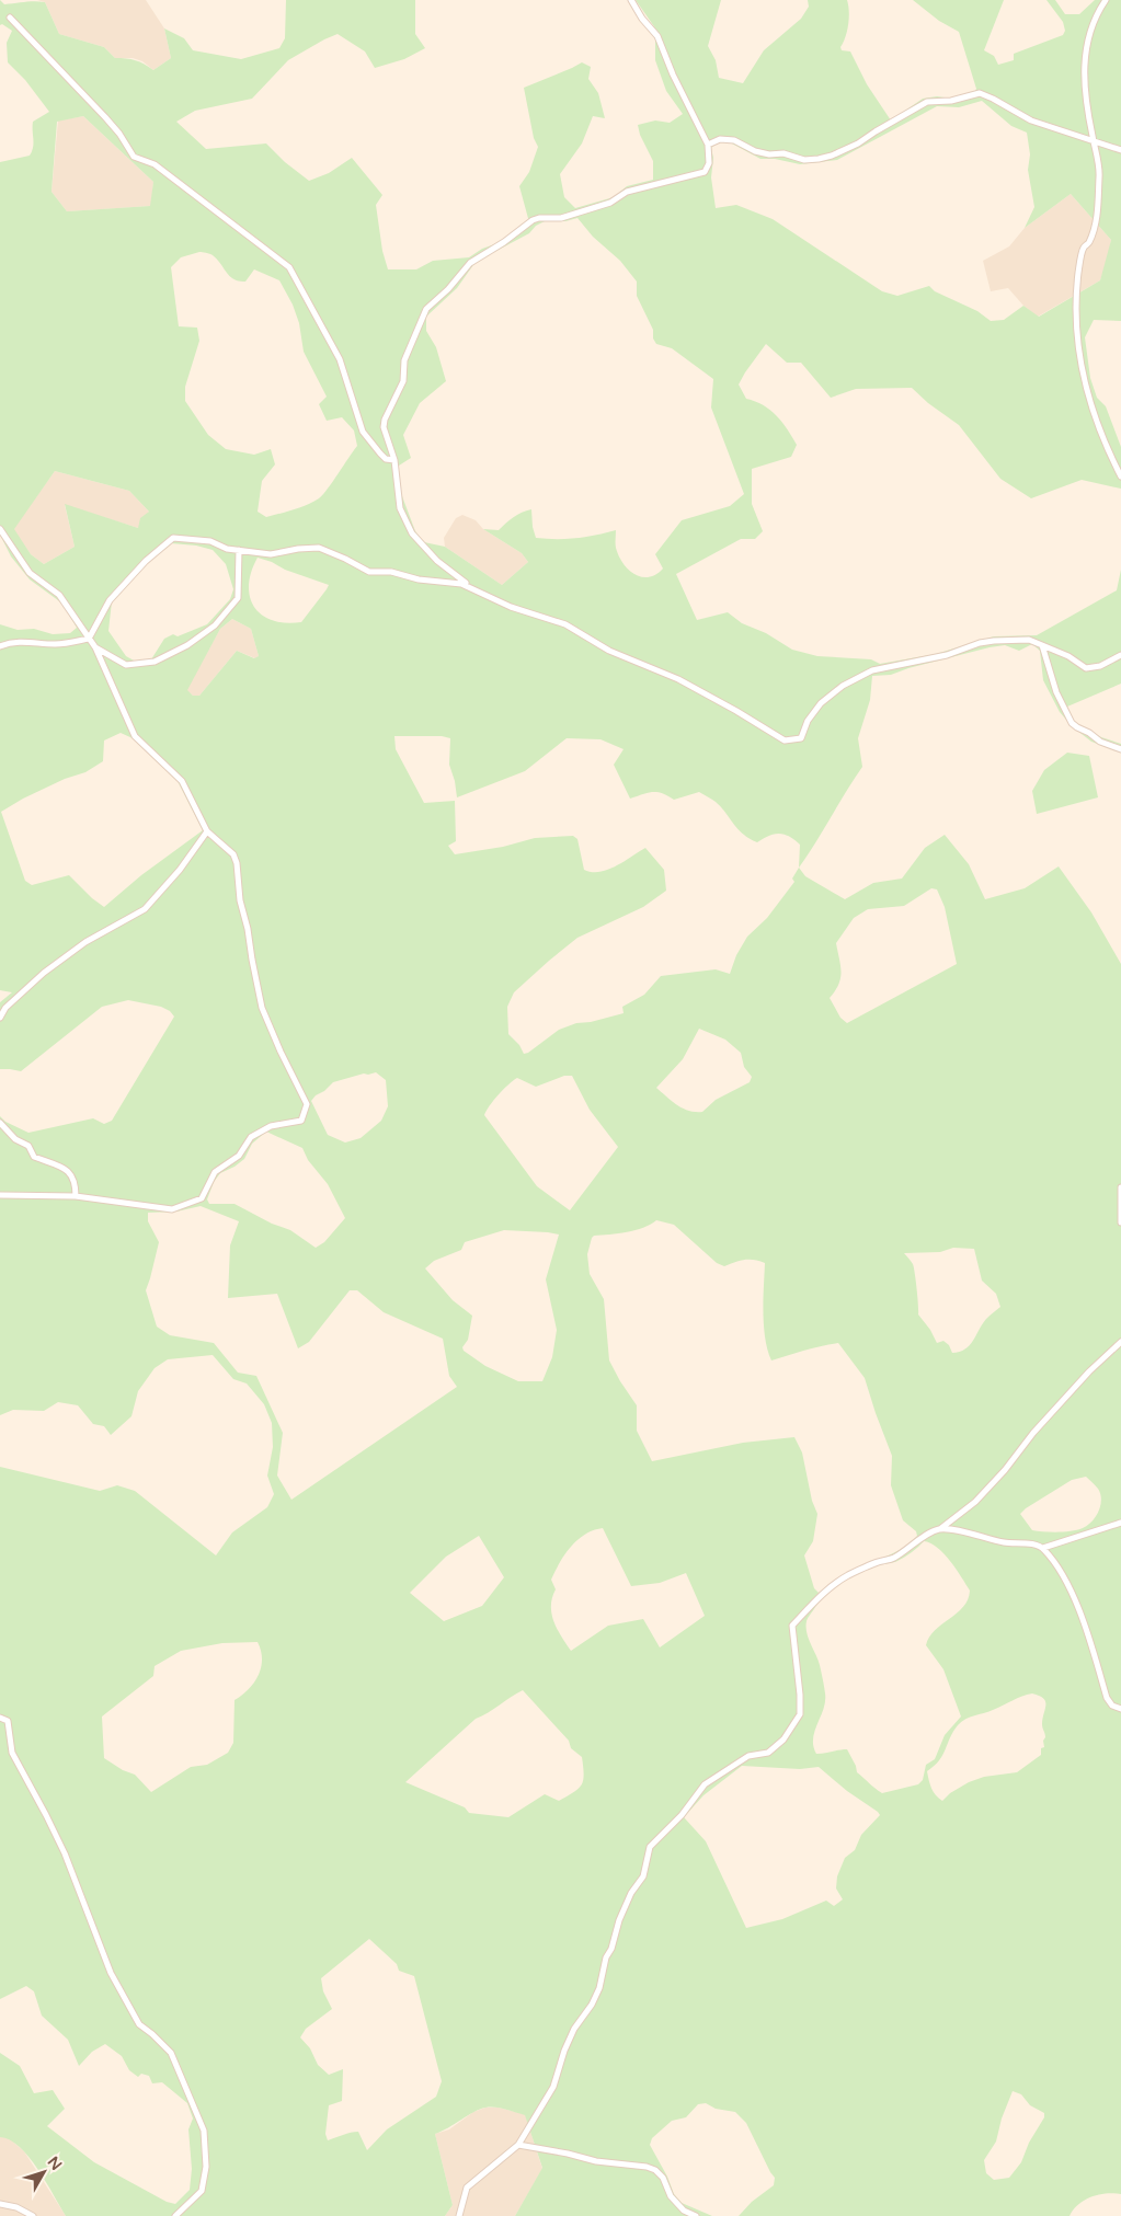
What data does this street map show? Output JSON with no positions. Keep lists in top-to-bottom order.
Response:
{
  "north": "top right"
}
